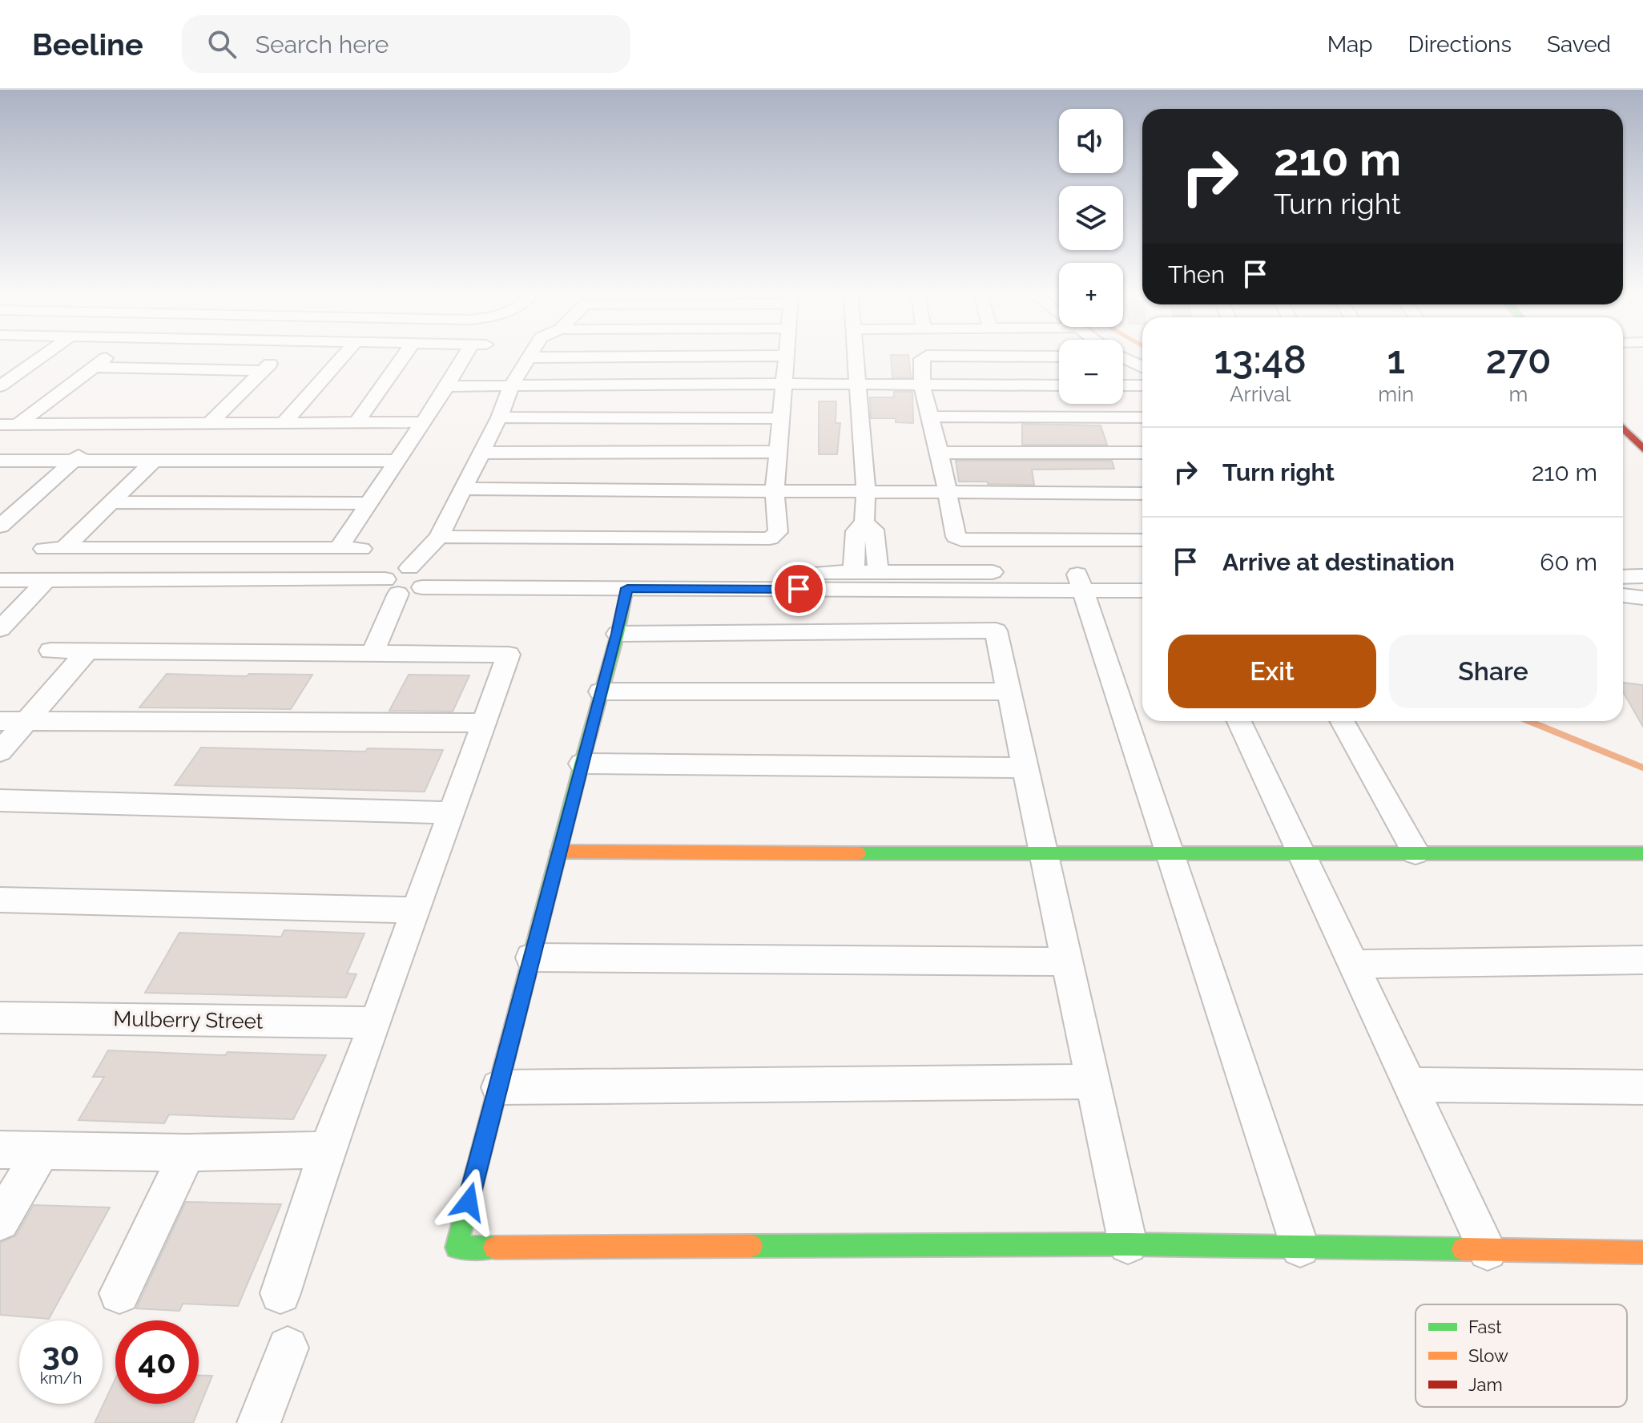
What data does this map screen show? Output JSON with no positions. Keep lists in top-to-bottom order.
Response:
{
  "streets": {
    "street": ["Mulberry Street"]
  },
  "legend": ["Fast", "Slow", "Jam"],
  "page": {
    "header": "Beeline",
    "search": "Search here",
    "nav": ["Map", "Directions", "Saved"],
    "map_buttons": ["+", "−"],
    "turn": ["210 m", "Turn right"],
    "then": "Then",
    "eta": [
      "13:48",
      "Arrival",
      "1",
      "min",
      "270",
      "m"
    ],
    "list": [
      {
        "name": "Turn right",
        "value": "210 m"
      },
      {
        "name": "Arrive at destination",
        "value": "60 m"
      }
    ],
    "buttons": ["Exit", "Share"],
    "speed": "30 km/h",
    "limit": "40"
  }
}
